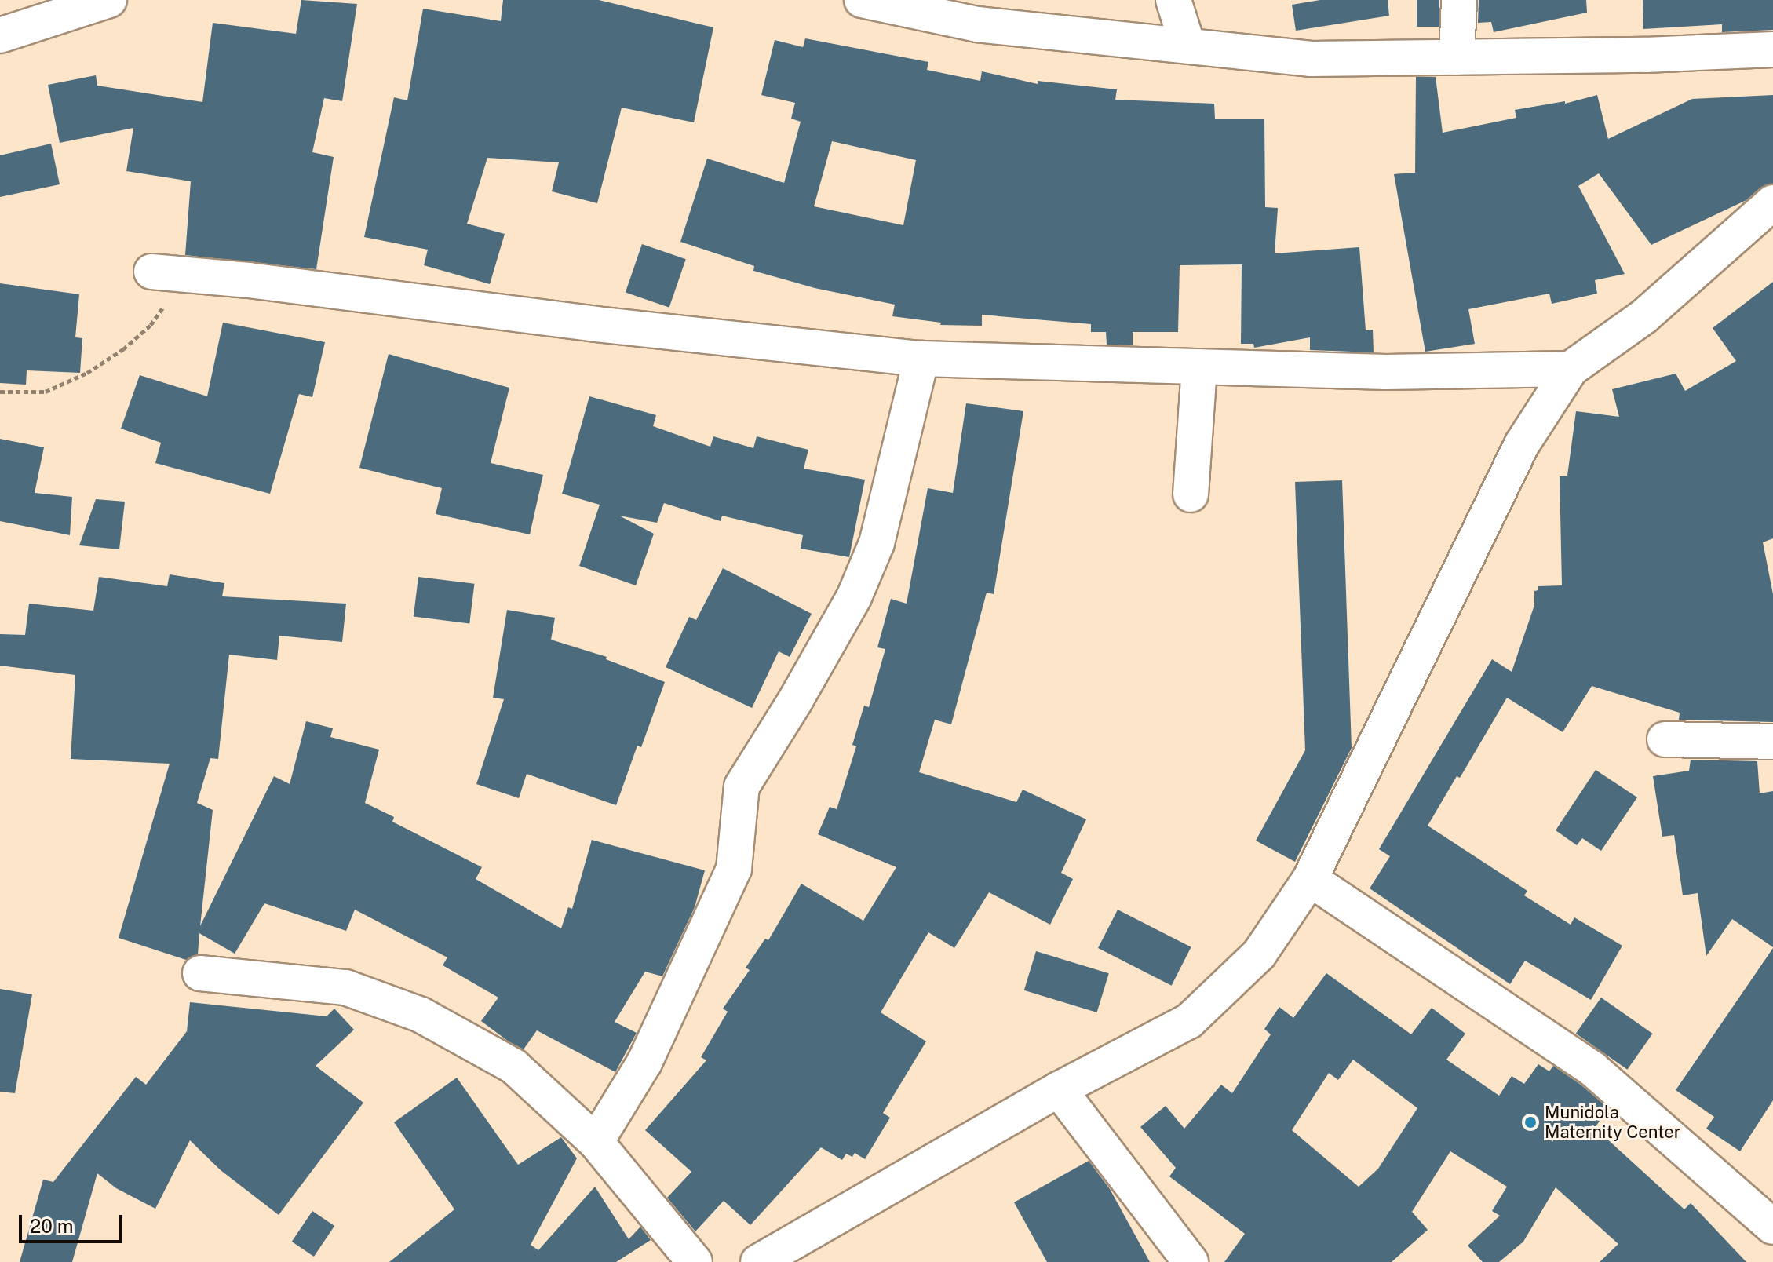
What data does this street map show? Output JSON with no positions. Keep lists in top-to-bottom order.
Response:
{
  "places": ["Munidola Maternity Center"],
  "scale_bar": "20 m"
}
